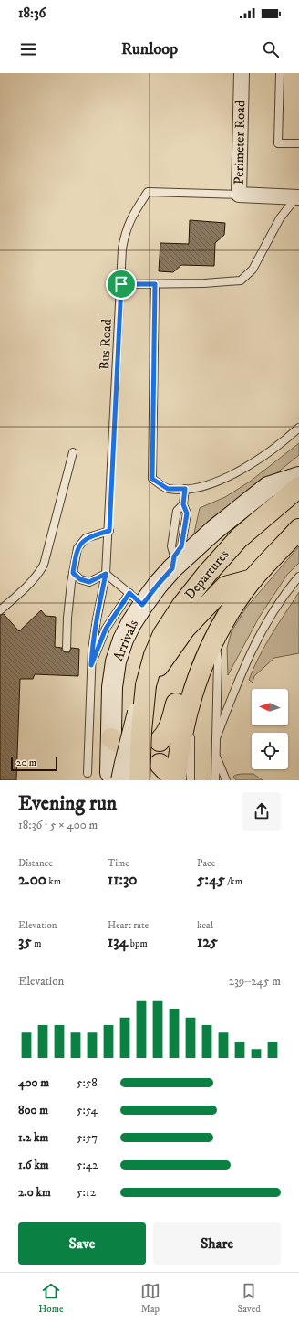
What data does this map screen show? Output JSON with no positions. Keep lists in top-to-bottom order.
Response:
{
  "streets": {
    "main road": ["Departures", "Arrivals"],
    "street": ["Perimeter Road"],
    "lane": ["Bus Road"]
  },
  "crossings": [
    ["Perimeter Road", "Bus Road"],
    ["Departures", "Arrivals"]
  ],
  "scale_bar": "20 m",
  "north": "left",
  "page": {
    "status": "18:36",
    "header": "Runloop",
    "scale": "20 m",
    "heading": ["Evening run", "18:36 · 5 × 400 m"],
    "stats": [
      ["Distance", "2.00 km"],
      ["Time", "11:30"],
      ["Pace", "5:45 /km"],
      ["Elevation", "35 m"],
      ["Heart rate", "134 bpm"],
      ["kcal", "125"]
    ],
    "chart": ["Elevation", "239–245 m"],
    "list": [
      {
        "name": "400 m",
        "note": "5:58"
      },
      {
        "name": "800 m",
        "note": "5:54"
      },
      {
        "name": "1.2 km",
        "note": "5:57"
      },
      {
        "name": "1.6 km",
        "note": "5:42"
      },
      {
        "name": "2.0 km",
        "note": "5:12"
      }
    ],
    "buttons": ["Save", "Share"],
    "tabs": ["Home", "Map", "Saved"]
  }
}
